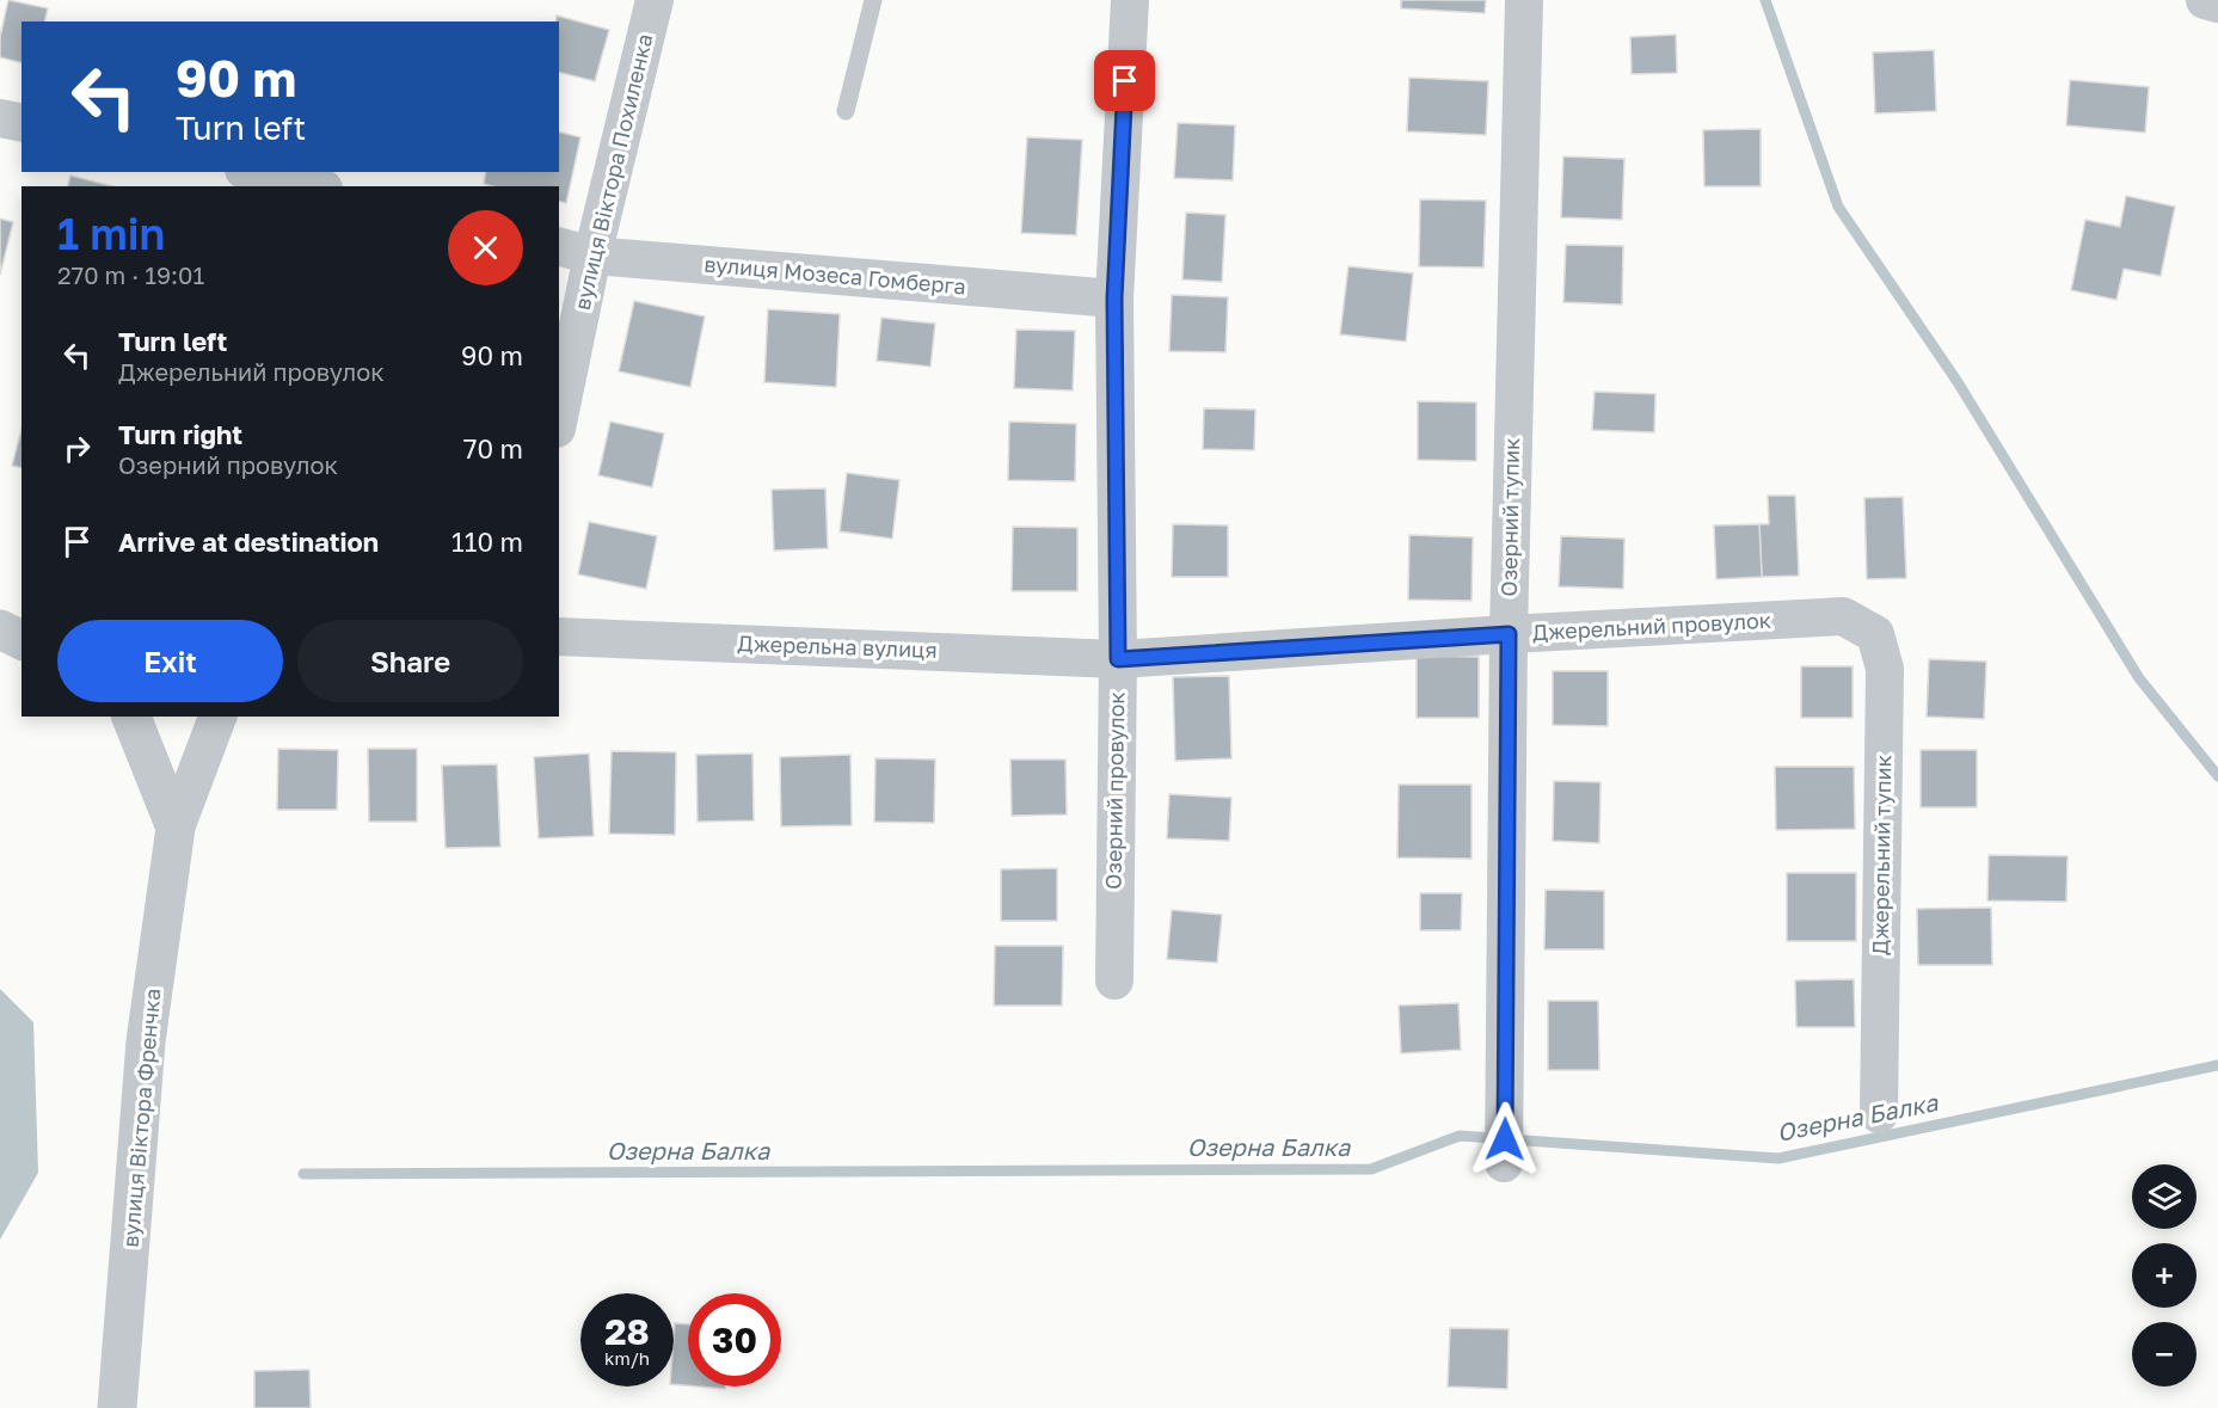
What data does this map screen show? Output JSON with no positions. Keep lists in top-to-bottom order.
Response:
{
  "streets": {
    "street": [
      "вулиця Віктора Похиленка",
      "вулиця Мозеса Гомберга",
      "Озерний тупик",
      "Джерельний провулок",
      "Джерельна вулиця",
      "Озерний провулок",
      "Джерельний тупик",
      "вулиця Віктора Френчка"
    ]
  },
  "crossings": [
    ["вулиця Віктора Похиленка", "вулиця Мозеса Гомберга"],
    ["вулиця Мозеса Гомберга", "Озерний провулок"],
    ["Озерний тупик", "Джерельний провулок"],
    ["Джерельний провулок", "Джерельна вулиця"],
    ["Джерельний провулок", "Озерний провулок"],
    ["Джерельний провулок", "Джерельний тупик"],
    ["Джерельна вулиця", "Озерний провулок"]
  ],
  "water": ["Озерна Балка"],
  "page": {
    "turn": ["90 m", "Turn left"],
    "heading": ["1 min", "270 m · 19:01"],
    "list": [
      {
        "name": "Turn left",
        "note": "Джерельний провулок",
        "value": "90 m"
      },
      {
        "name": "Turn right",
        "note": "Озерний провулок",
        "value": "70 m"
      },
      {
        "name": "Arrive at destination",
        "value": "110 m"
      }
    ],
    "buttons": ["Exit", "Share"],
    "map_buttons": ["+", "−"],
    "speed": "28 km/h",
    "limit": "30"
  }
}
